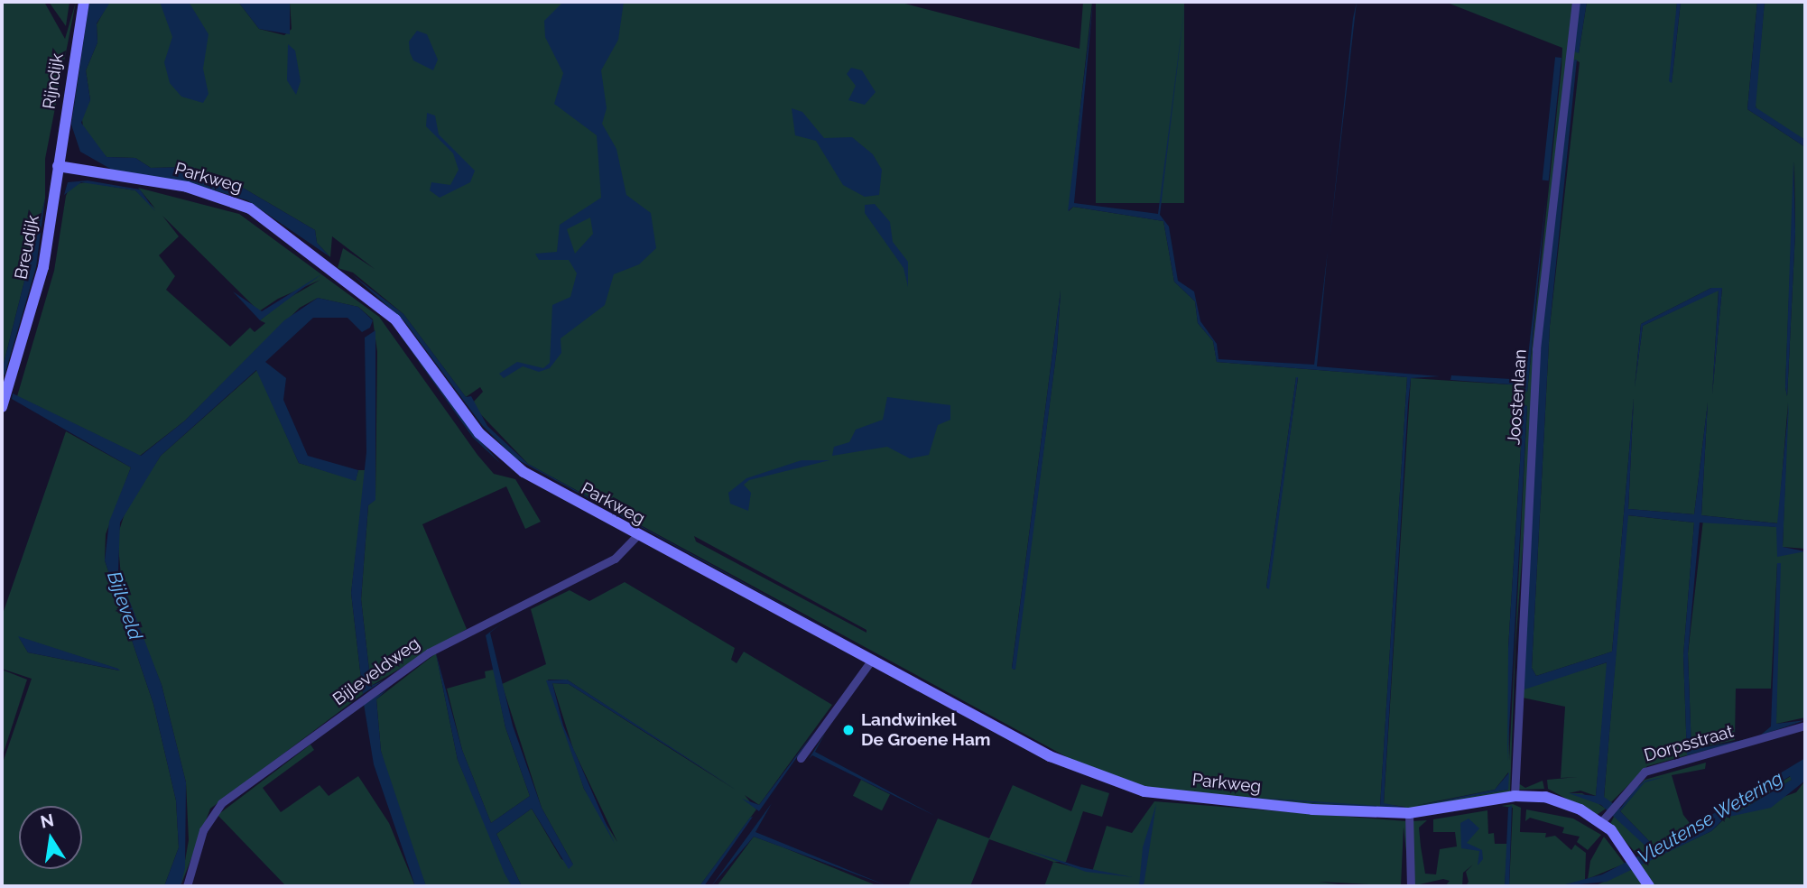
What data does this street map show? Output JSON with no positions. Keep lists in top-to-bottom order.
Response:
{
  "streets": {
    "street": [
      "Rijndijk",
      "Parkweg",
      "Breudijk",
      "Joostenlaan",
      "Bijleveldweg",
      "Dorpsstraat"
    ]
  },
  "crossings": [
    ["Rijndijk", "Parkweg"],
    ["Rijndijk", "Breudijk"],
    ["Parkweg", "Breudijk"],
    ["Parkweg", "Joostenlaan"],
    ["Parkweg", "Bijleveldweg"],
    ["Parkweg", "Dorpsstraat"]
  ],
  "water": ["Bijleveld", "Vleutense Wetering"],
  "places": ["Landwinkel De Groene Ham"],
  "north": "top"
}
